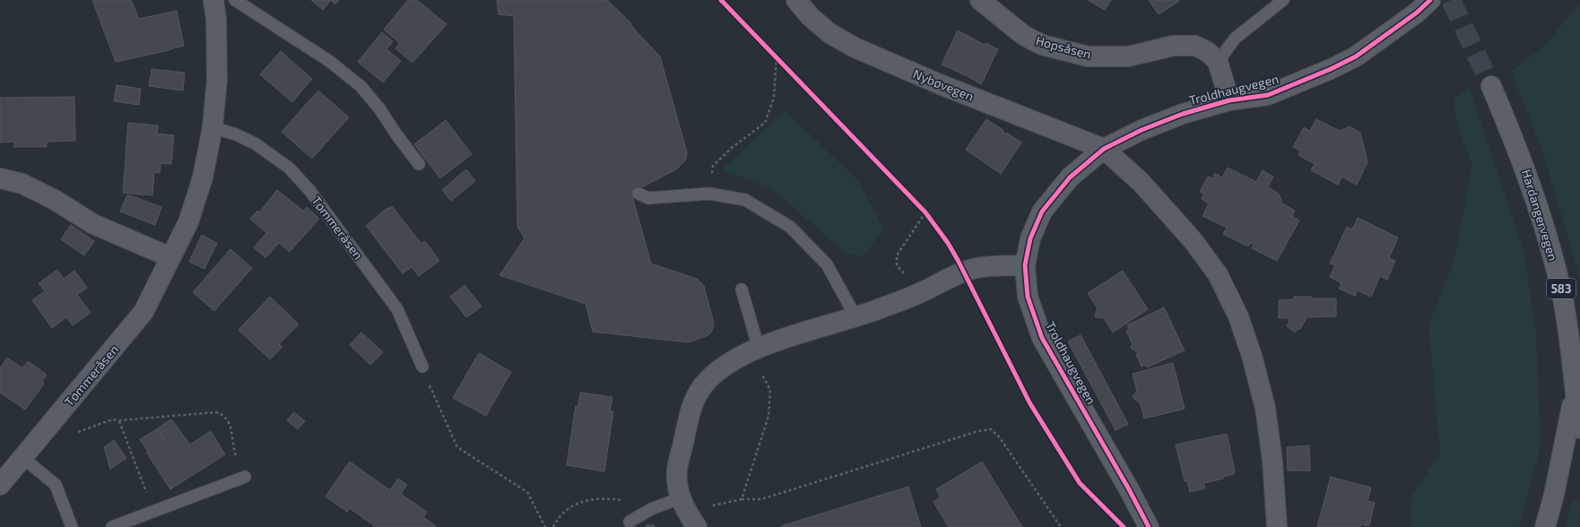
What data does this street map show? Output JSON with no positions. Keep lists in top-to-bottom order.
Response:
{
  "streets": {
    "main road": ["Hardangervegen", "583"],
    "street": [
      "Hopsåsen",
      "Nybøvegen",
      "Troldhaugvegen",
      "Tømmeråsen"
    ]
  },
  "crossings": [
    ["Nybøvegen", "Troldhaugvegen"]
  ]
}
